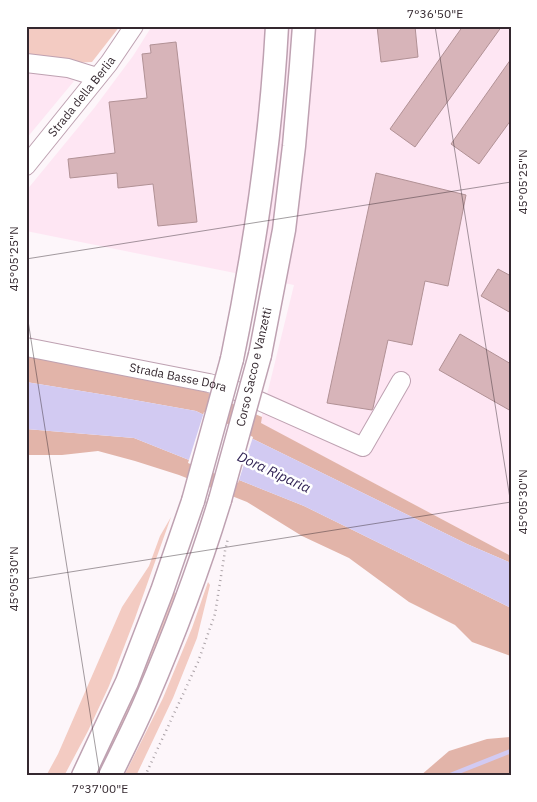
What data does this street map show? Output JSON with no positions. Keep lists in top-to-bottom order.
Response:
{
  "streets": {
    "main road": ["Corso Sacco e Vanzetti"],
    "street": ["Strada della Berlia", "Strada Basse Dora"]
  },
  "water": ["Dora Riparia"],
  "coordinates": [
    "7°36'50\"E",
    "45°05'25\"N",
    "45°05'30\"N",
    "7°37'00\"E"
  ]
}
